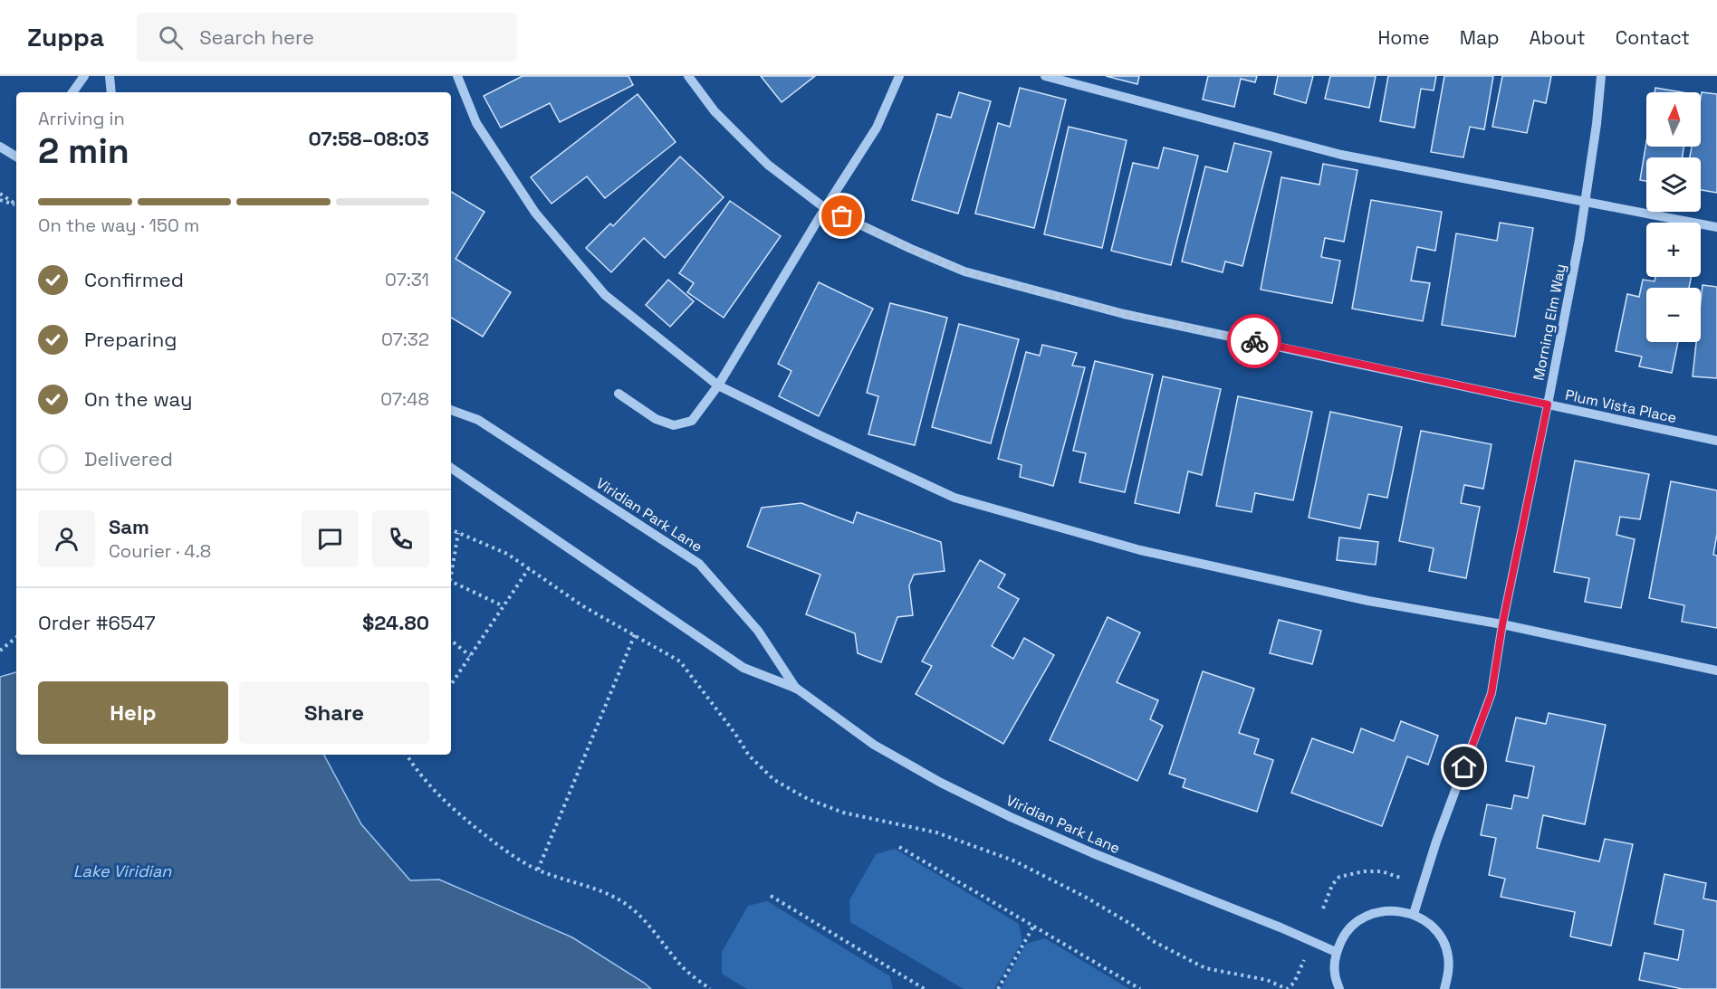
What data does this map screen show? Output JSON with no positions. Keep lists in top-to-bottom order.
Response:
{
  "streets": {
    "street": ["Morning Elm Way", "Plum Vista Place", "Viridian Park Lane"]
  },
  "crossings": [
    ["Morning Elm Way", "Plum Vista Place"]
  ],
  "water": ["Lake Viridian"],
  "north": "top",
  "page": {
    "header": "Zuppa",
    "search": "Search here",
    "nav": [
      "Home",
      "Map",
      "About",
      "Contact"
    ],
    "map_buttons": ["+", "−"],
    "heading": ["2 min", "Arriving in", "07:58–08:03"],
    "panel": [
      "Sam",
      "Courier · 4.8",
      "Order #6547",
      "$24.80"
    ],
    "bar": "On the way · 150 m",
    "list": [
      ["Confirmed", "07:31"],
      ["Preparing", "07:32"],
      ["On the way", "07:48"],
      "Delivered"
    ],
    "buttons": ["Help", "Share"]
  }
}
